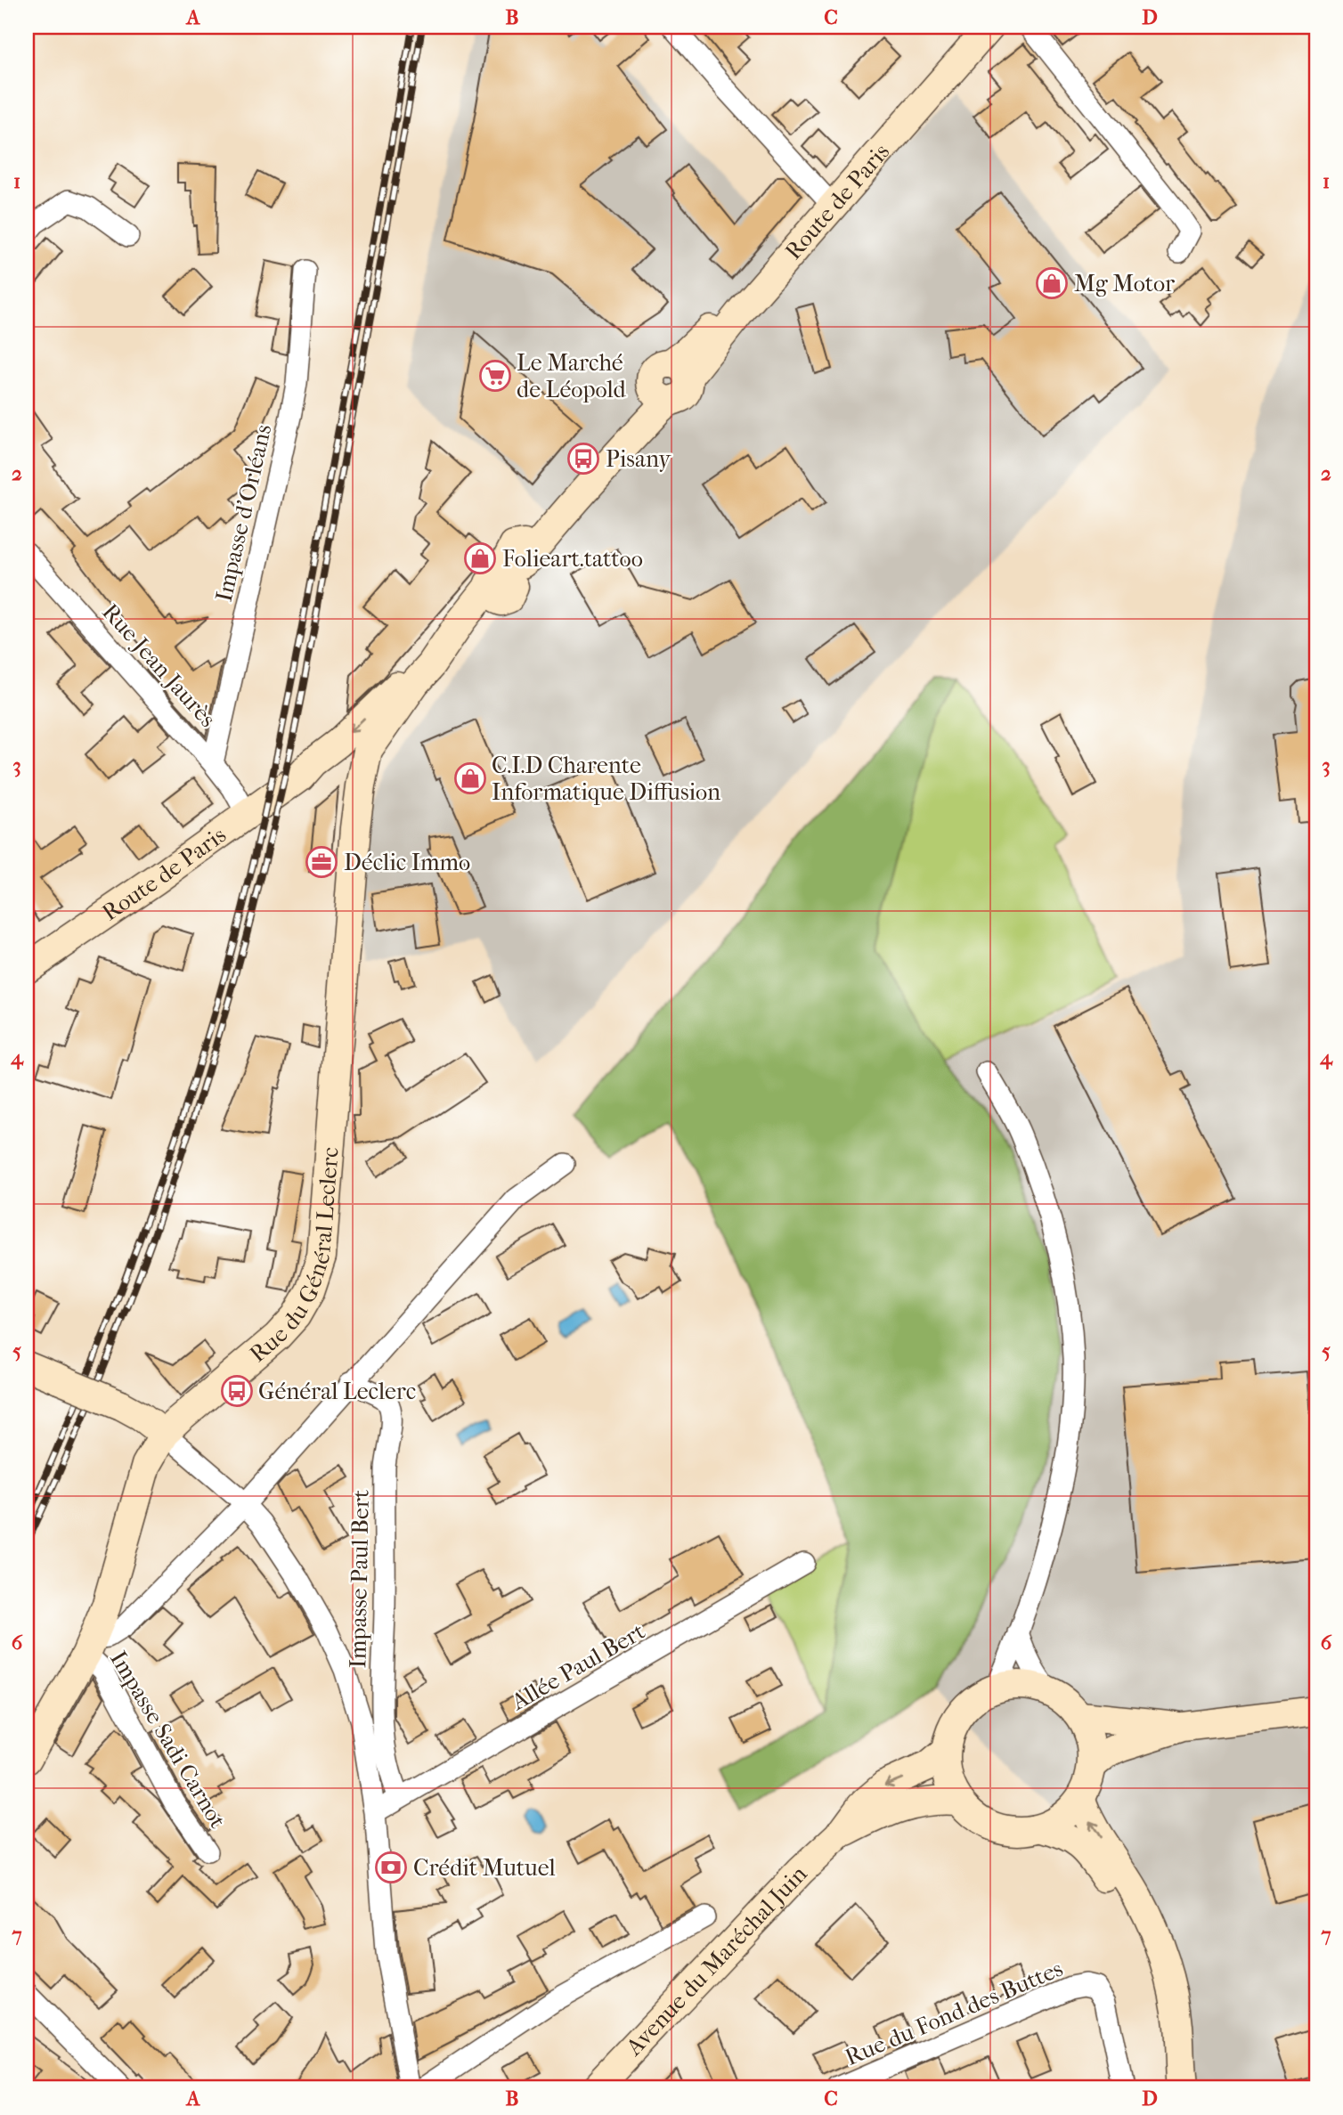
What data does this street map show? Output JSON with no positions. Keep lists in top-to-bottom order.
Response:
{
  "streets": {
    "main road": ["Route de Paris", "Rue du Général Leclerc", "Avenue du Maréchal Juin"],
    "street": [
      "Impasse d'Orléans",
      "Rue Jean Jaurès",
      "Impasse Paul Bert",
      "Allée Paul Bert",
      "Impasse Sadi Carnot",
      "Rue du Fond des Buttes"
    ]
  },
  "crossings": [
    ["Route de Paris", "Rue Jean Jaurès"],
    ["Route de Paris", "Rue du Général Leclerc"],
    ["Impasse d'Orléans", "Rue Jean Jaurès"],
    ["Rue du Général Leclerc", "Impasse Sadi Carnot"],
    ["Impasse Paul Bert", "Allée Paul Bert"]
  ],
  "places": {
    "shop": ["Mg Motor", "Folieart.tattoo", "C.I.D Charente Informatique Diffusion"],
    "supermarket": ["Le Marché de Léopold"],
    "bus stop": ["Pisany", "Général Leclerc"],
    "office": ["Déclic Immo"],
    "bank": ["Crédit Mutuel"]
  },
  "grid": {
    "columns": [
      "A",
      "B",
      "C",
      "D"
    ],
    "rows": [
      "1",
      "2",
      "3",
      "4",
      "5",
      "6",
      "7"
    ]
  }
}
